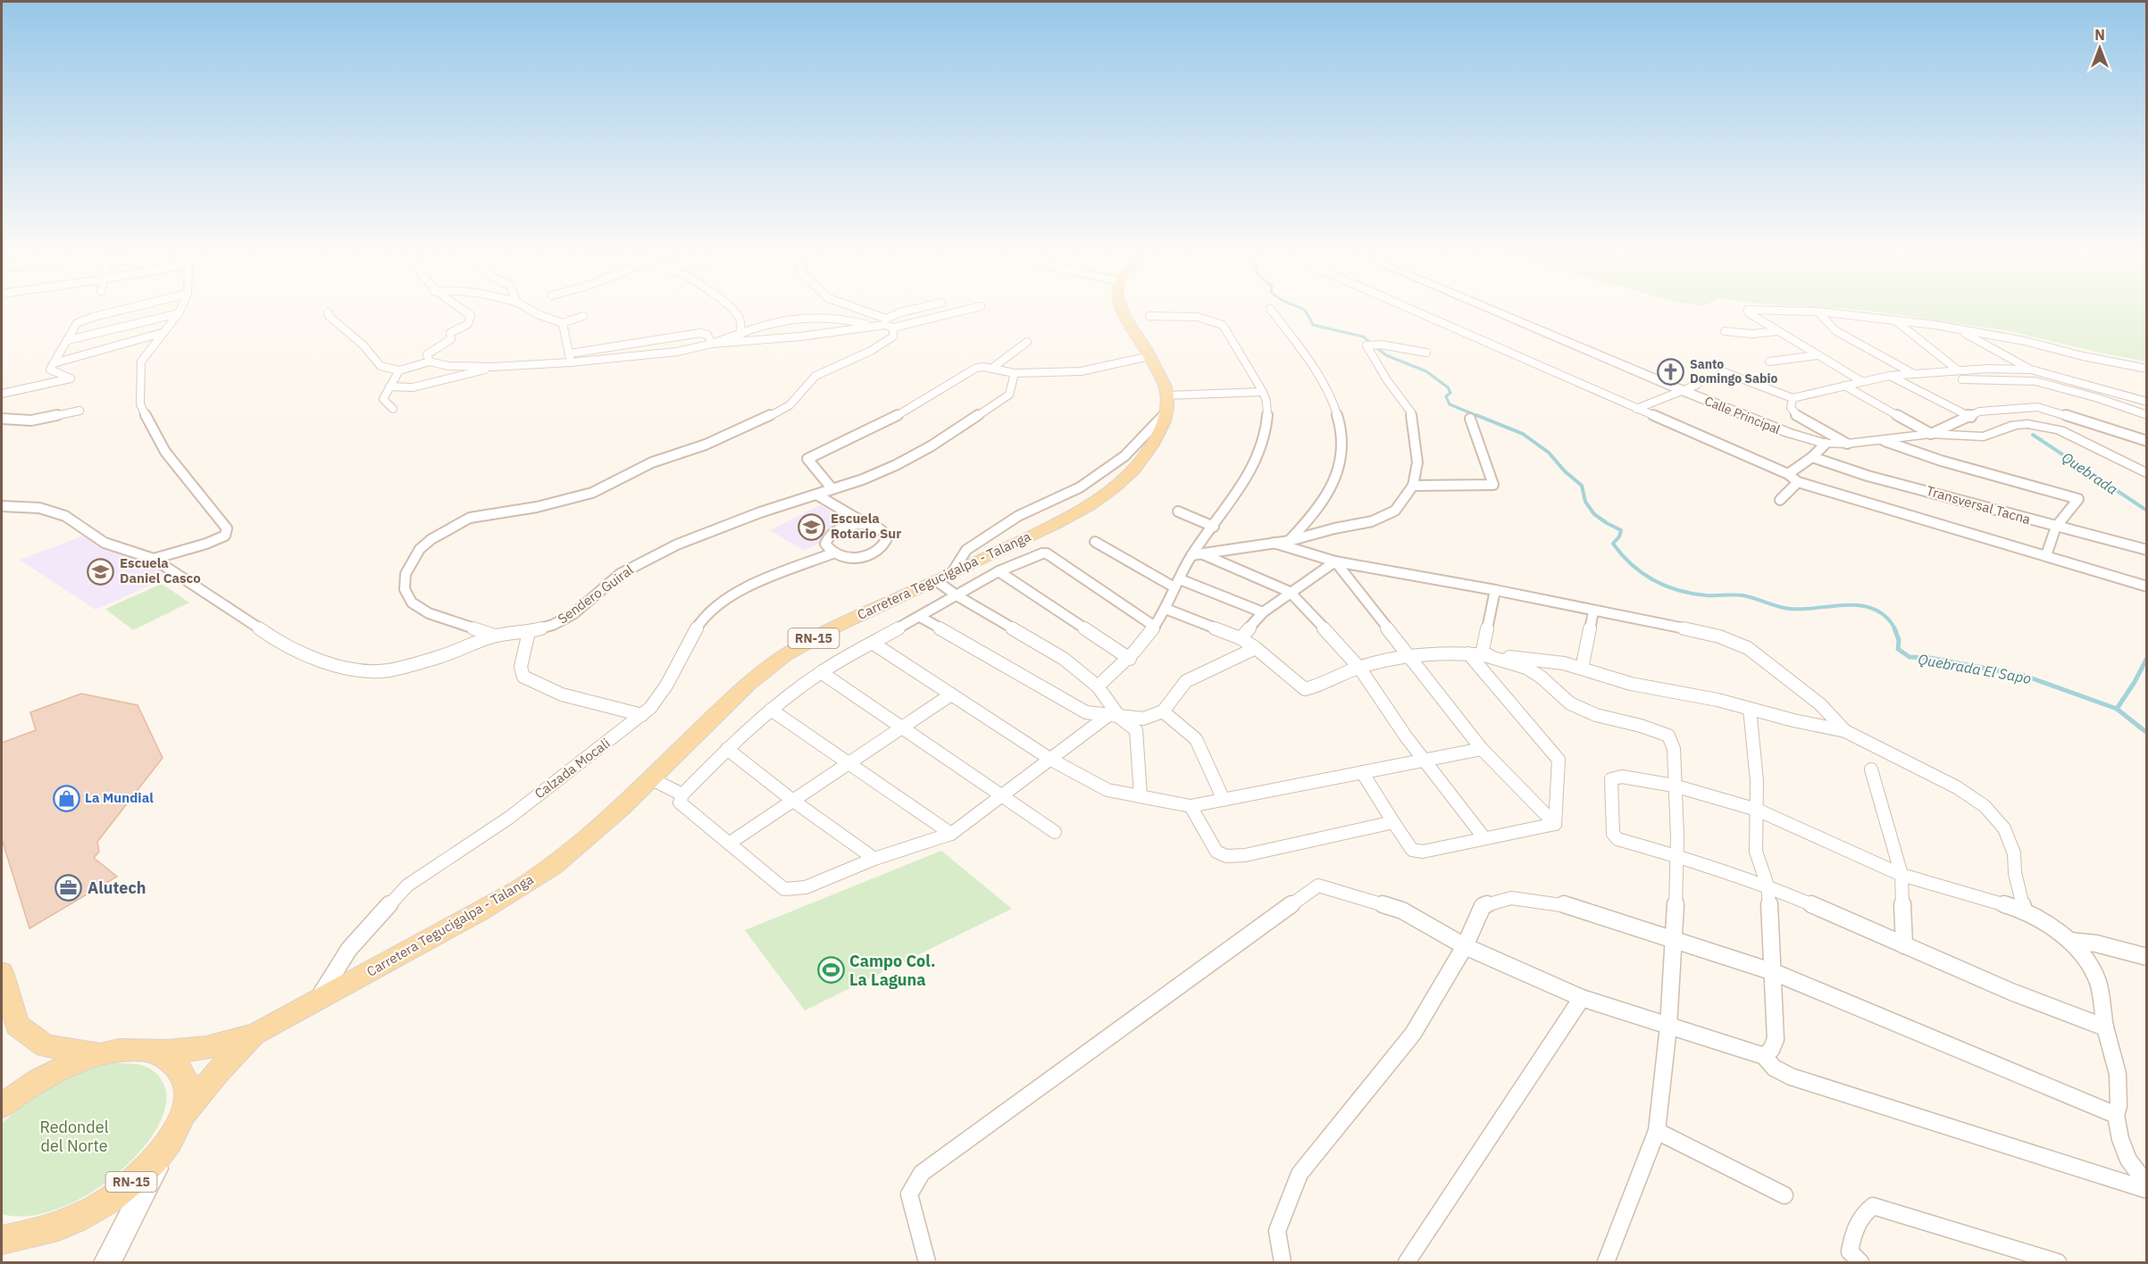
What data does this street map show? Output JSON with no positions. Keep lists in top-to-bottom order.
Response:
{
  "streets": {
    "main road": ["Carretera Tegucigalpa - Talanga", "RN-15"],
    "street": [
      "Calle Principal",
      "Transversal Tacna",
      "Sendero Guiral",
      "Calzada Mocali"
    ]
  },
  "crossings": [
    ["Carretera Tegucigalpa - Talanga", "RN-15"],
    ["Carretera Tegucigalpa - Talanga", "Calzada Mocali"],
    ["RN-15", "Calzada Mocali"]
  ],
  "water": ["Quebrada", "Quebrada El Sapo"],
  "parks": ["Redondel del Norte"],
  "places": {
    "church": ["Santo Domingo Sabio"],
    "school or university": ["Escuela Rotario Sur", "Escuela Daniel Casco"],
    "shop": ["La Mundial"],
    "office": ["Alutech"],
    "sports": ["Campo Col. La Laguna"]
  },
  "north": "top"
}
